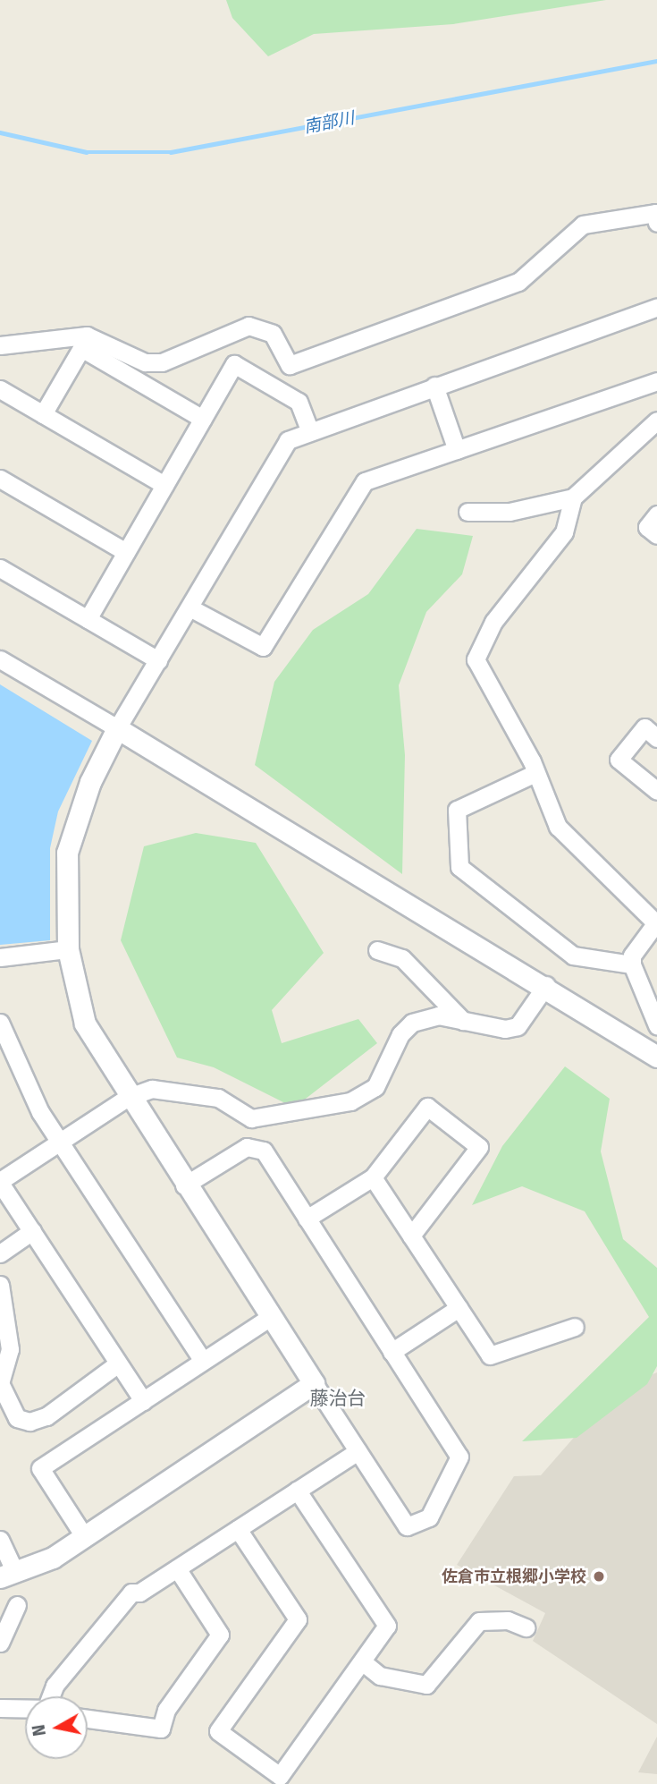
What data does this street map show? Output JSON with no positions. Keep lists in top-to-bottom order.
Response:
{
  "districts": ["藤治台"],
  "water": ["南部川"],
  "places": ["佐倉市立根郷小学校"],
  "north": "left"
}
